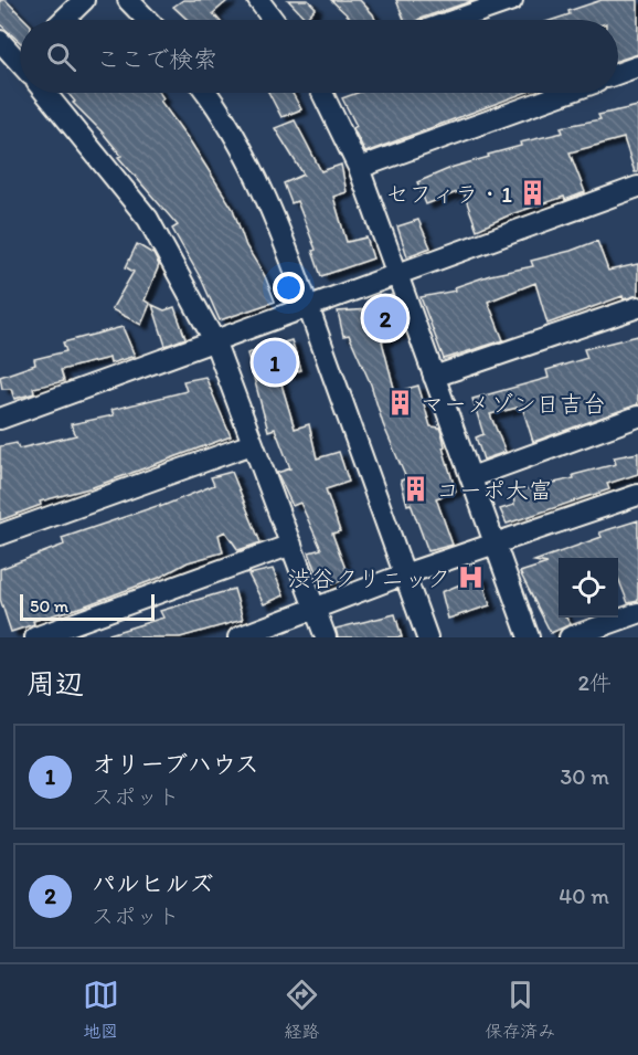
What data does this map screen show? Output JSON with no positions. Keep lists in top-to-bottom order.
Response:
{
  "places": {
    "building": ["セフィラ・1", "マーメゾン日吉台", "コーポ大富"],
    "hospital": ["渋谷クリニック"]
  },
  "scale_bar": "50 m",
  "page": {
    "search": "ここで検索",
    "pins": ["2", "1"],
    "scale": "50 m",
    "heading": ["周辺", "2件"],
    "list": [
      {
        "mark": "1",
        "name": "オリーブハウス",
        "note": "スポット",
        "value": "30 m"
      },
      {
        "mark": "2",
        "name": "パルヒルズ",
        "note": "スポット",
        "value": "40 m"
      }
    ],
    "nav": ["地図", "経路", "保存済み"]
  }
}
